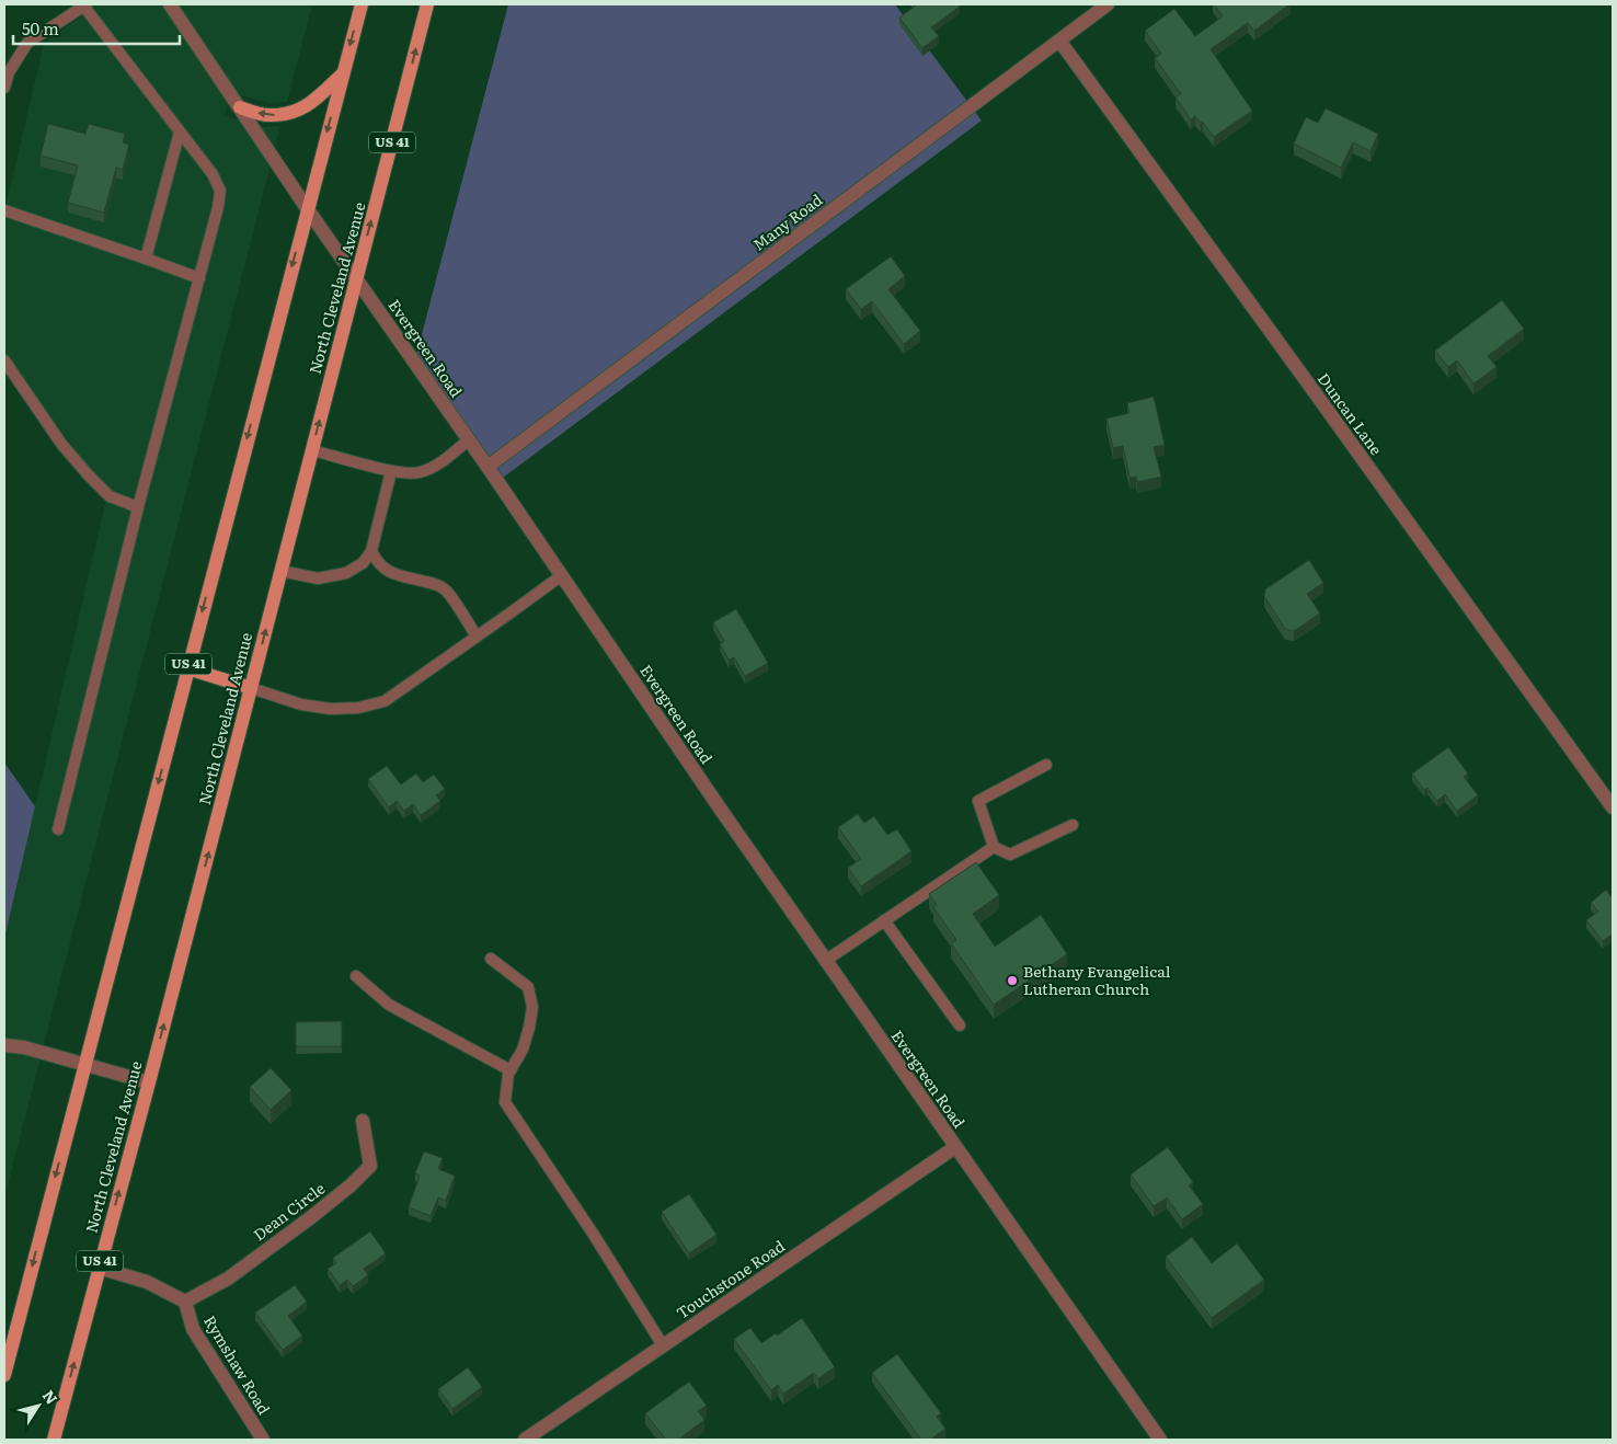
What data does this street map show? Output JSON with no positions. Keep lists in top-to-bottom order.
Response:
{
  "streets": {
    "main road": ["US 41", "North Cleveland Avenue"],
    "street": [
      "Many Road",
      "Evergreen Road",
      "Duncan Lane",
      "Dean Circle",
      "Touchstone Road",
      "Rymshaw Road"
    ]
  },
  "crossings": [
    ["US 41", "Evergreen Road"],
    ["Many Road", "Evergreen Road"],
    ["Many Road", "Duncan Lane"],
    ["North Cleveland Avenue", "Evergreen Road"],
    ["Evergreen Road", "Touchstone Road"],
    ["Dean Circle", "Rymshaw Road"]
  ],
  "places": ["Bethany Evangelical Lutheran Church"],
  "scale_bar": "50 m",
  "north": "top right"
}
